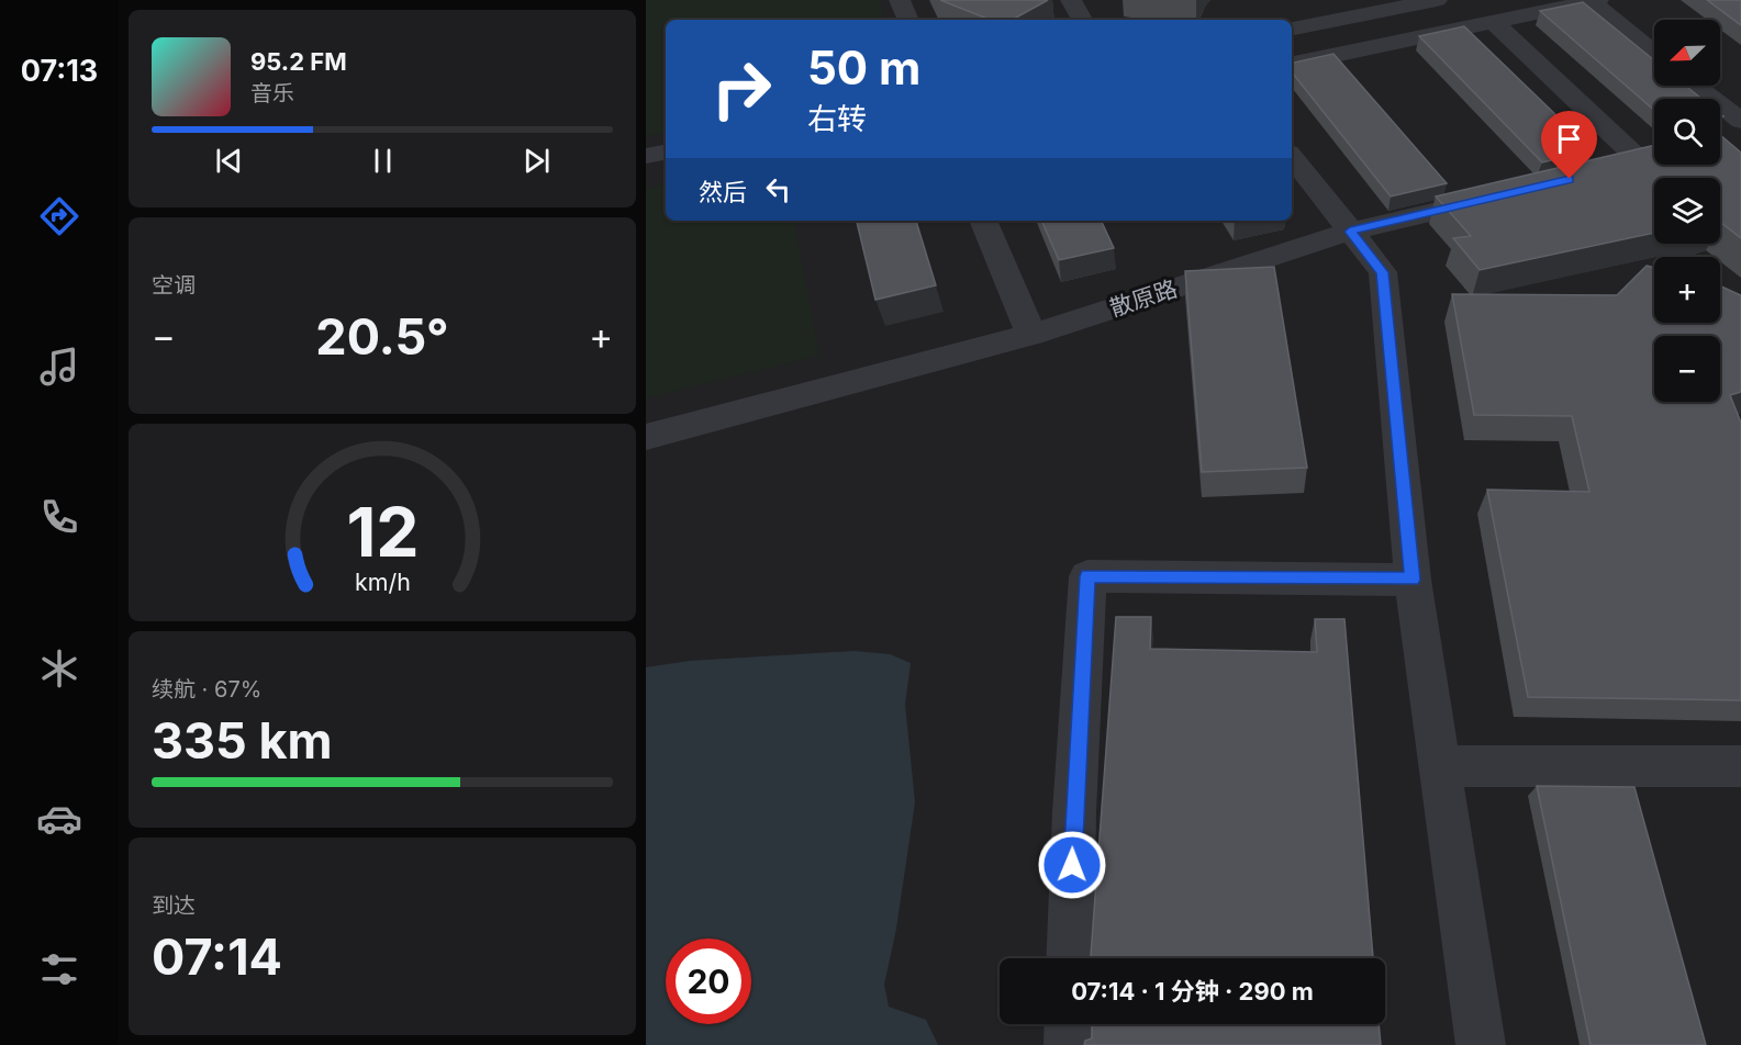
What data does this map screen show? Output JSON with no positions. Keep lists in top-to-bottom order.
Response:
{
  "streets": {
    "street": ["散原路"]
  },
  "north": "bottom left",
  "page": {
    "tabs": "07:13",
    "map_buttons": ["+", "−"],
    "turn": ["50 m", "右转"],
    "song": ["95.2 FM", "音乐"],
    "then": "然后",
    "tile": [
      "空调",
      ["续航 · 67%", "335 km"],
      ["到达", "07:14"]
    ],
    "heat": ["−", "20.5°", "+"],
    "limit": "20",
    "trip": "07:14 · 1 分钟 · 290 m",
    "gauge": ["12", "km/h"]
  }
}
